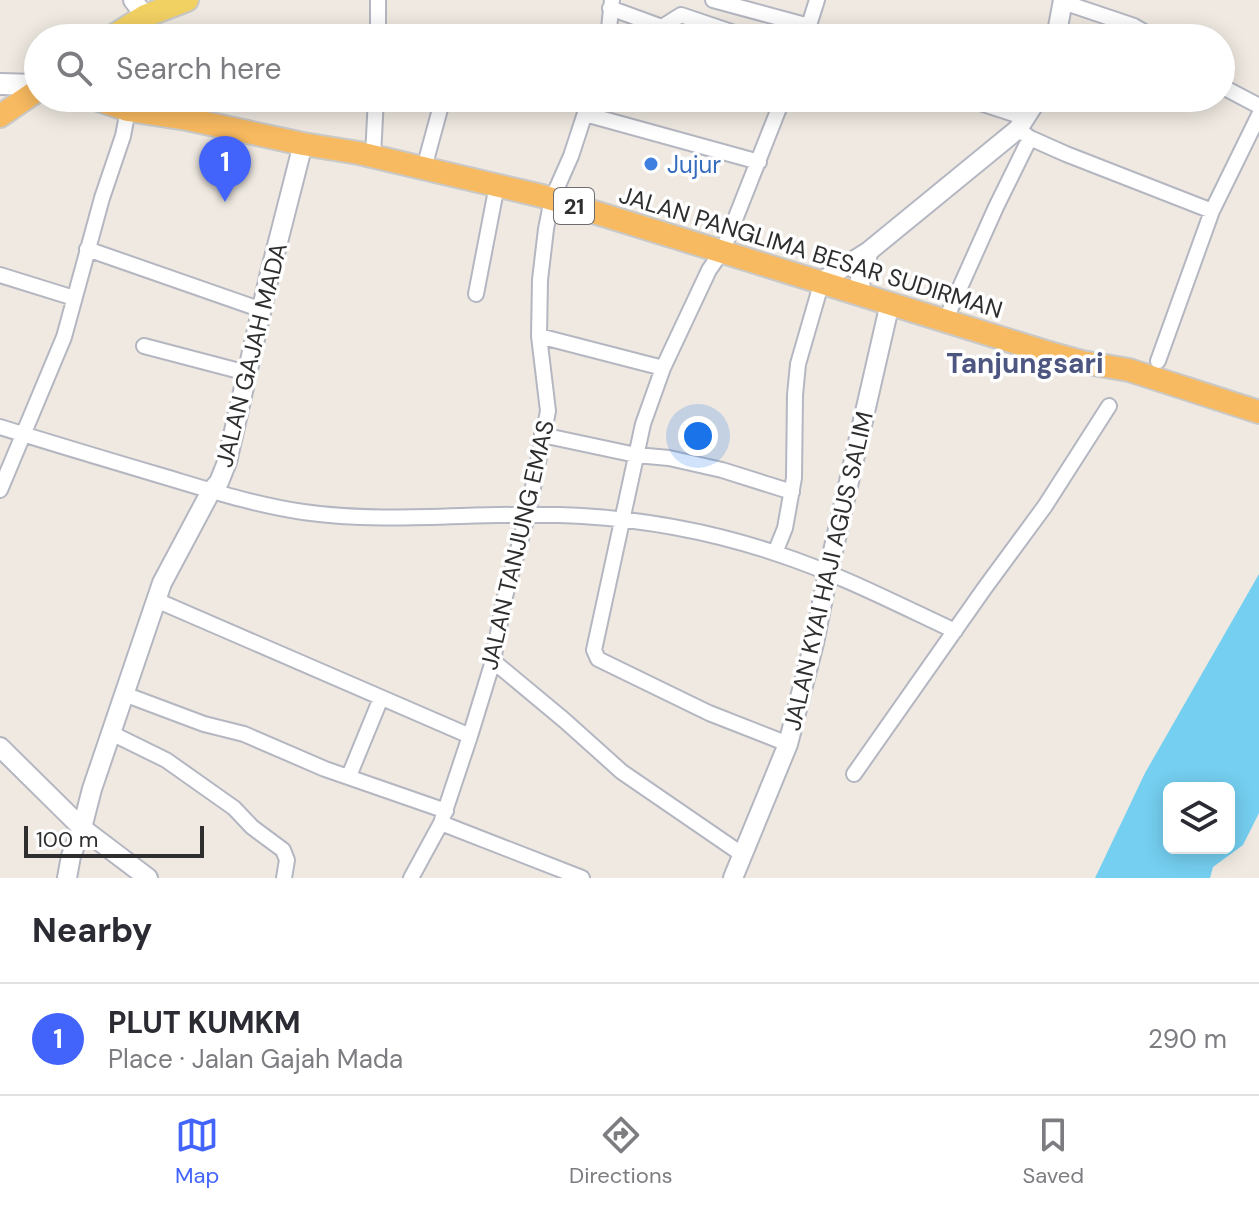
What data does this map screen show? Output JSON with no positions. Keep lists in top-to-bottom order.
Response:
{
  "streets": {
    "highway": ["21", "JALAN PANGLIMA BESAR SUDIRMAN"],
    "street": ["JALAN GAJAH MADA", "JALAN TANJUNG EMAS", "JALAN KYAI HAJI AGUS SALIM"]
  },
  "crossings": [
    ["JALAN PANGLIMA BESAR SUDIRMAN", "JALAN GAJAH MADA"],
    ["JALAN PANGLIMA BESAR SUDIRMAN", "JALAN TANJUNG EMAS"],
    ["JALAN PANGLIMA BESAR SUDIRMAN", "JALAN KYAI HAJI AGUS SALIM"]
  ],
  "districts": ["Tanjungsari"],
  "places": ["Jujur"],
  "scale_bar": "100 m",
  "page": {
    "search": "Search here",
    "pins": "1",
    "scale": "100 m",
    "heading": "Nearby",
    "list": [
      {
        "mark": "1",
        "name": "PLUT KUMKM",
        "note": "Place · Jalan Gajah Mada",
        "value": "290 m"
      }
    ],
    "nav": ["Map", "Directions", "Saved"]
  }
}
